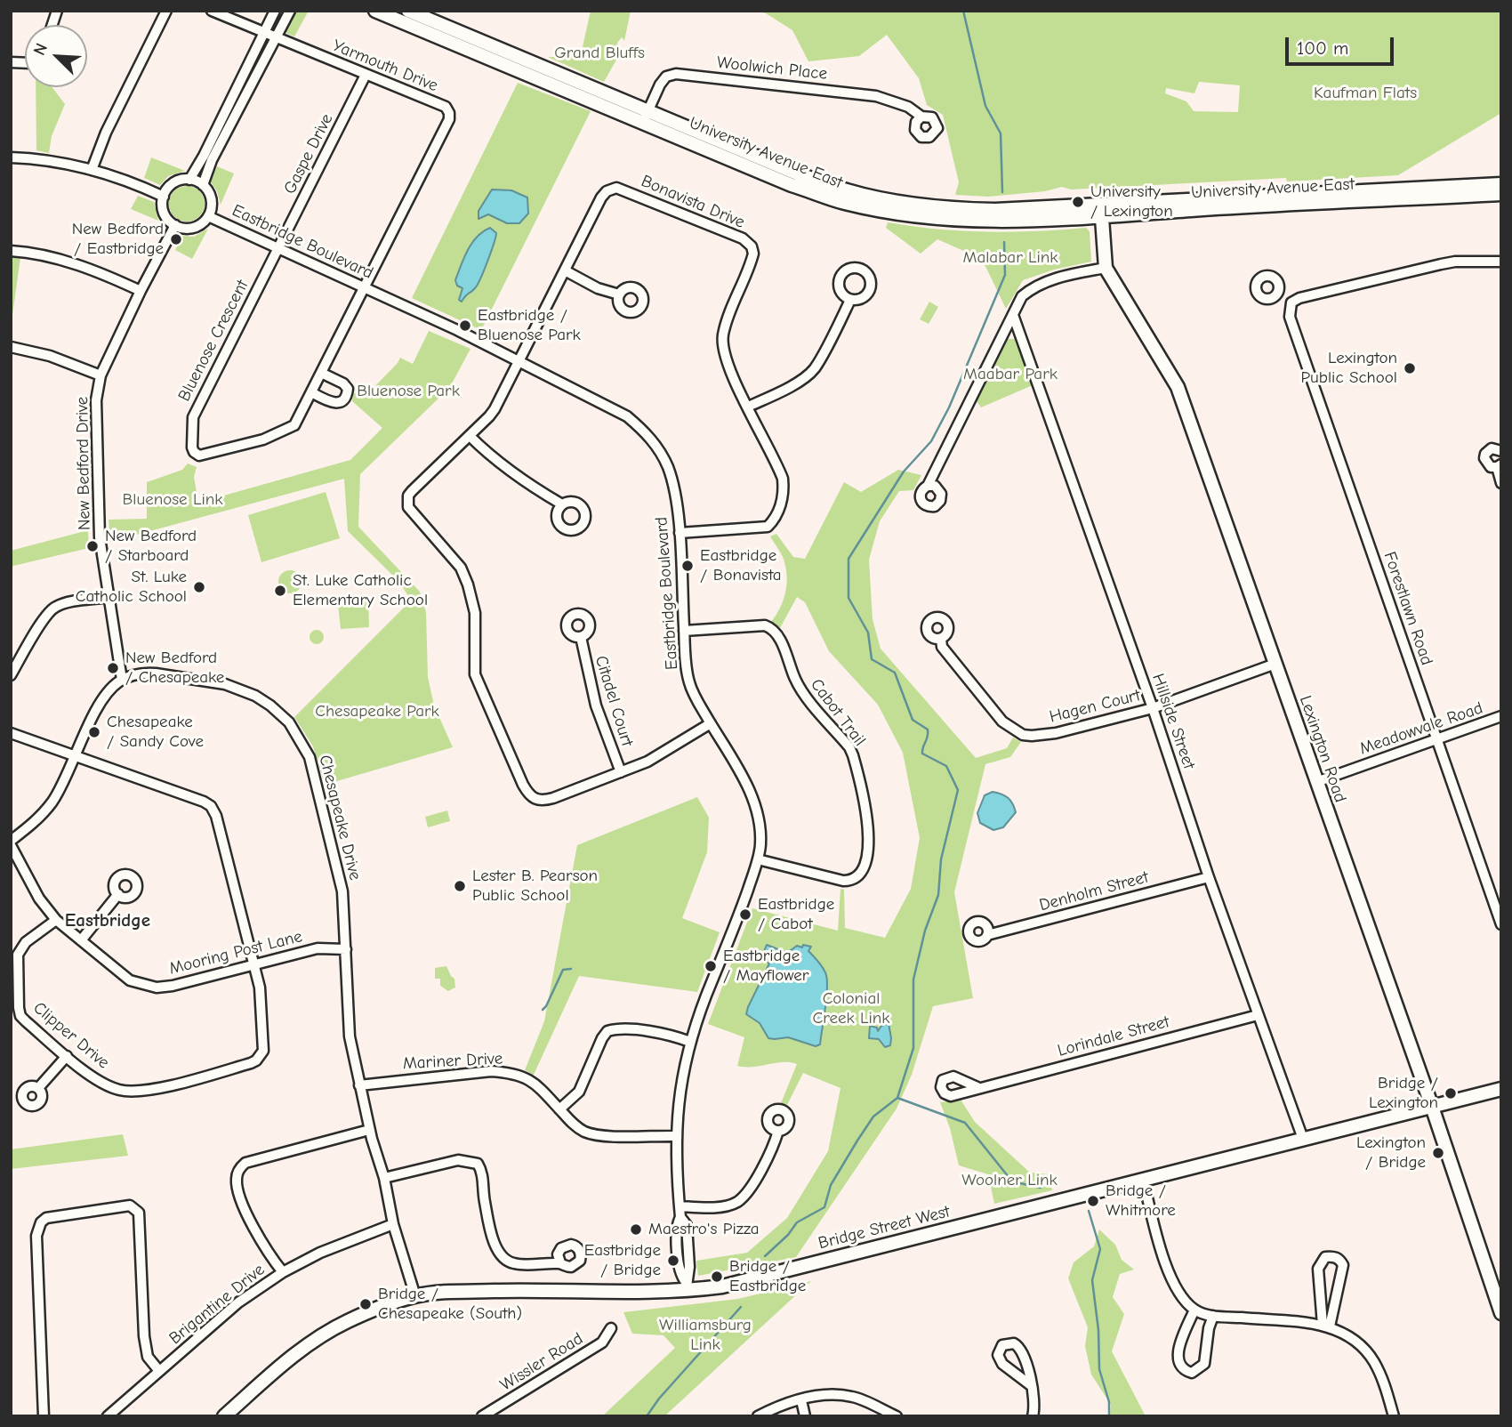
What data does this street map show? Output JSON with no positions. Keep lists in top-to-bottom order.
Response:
{
  "streets": {
    "main road": ["University Avenue East", "Lexington Road", "Bridge Street West"],
    "street": [
      "Yarmouth Drive",
      "Woolwich Place",
      "Gaspe Drive",
      "Bonavista Drive",
      "Eastbridge Boulevard",
      "Bluenose Crescent",
      "New Bedford Drive",
      "Forestlawn Road",
      "Citadel Court",
      "Hagen Court",
      "Cabot Trail",
      "Hillside Street",
      "Meadowvale Road",
      "Chesapeake Drive",
      "Denholm Street",
      "Mooring Post Lane",
      "Clipper Drive",
      "Lorindale Street",
      "Mariner Drive",
      "Brigantine Drive",
      "Wissler Road"
    ]
  },
  "crossings": [
    ["Yarmouth Drive", "Gaspe Drive"],
    ["Yarmouth Drive", "Eastbridge Boulevard"],
    ["Yarmouth Drive", "Bluenose Crescent"],
    ["Woolwich Place", "University Avenue East"],
    ["University Avenue East", "Lexington Road"],
    ["Gaspe Drive", "Eastbridge Boulevard"],
    ["Gaspe Drive", "Bluenose Crescent"],
    ["Bonavista Drive", "Eastbridge Boulevard"],
    ["Bonavista Drive", "Citadel Court"],
    ["Eastbridge Boulevard", "Bluenose Crescent"],
    ["Eastbridge Boulevard", "New Bedford Drive"],
    ["Eastbridge Boulevard", "Cabot Trail"],
    ["Eastbridge Boulevard", "Mariner Drive"],
    ["Eastbridge Boulevard", "Bridge Street West"],
    ["New Bedford Drive", "Chesapeake Drive"],
    ["Forestlawn Road", "Meadowvale Road"],
    ["Hagen Court", "Hillside Street"],
    ["Hagen Court", "Lexington Road"],
    ["Hillside Street", "Denholm Street"],
    ["Hillside Street", "Lorindale Street"],
    ["Hillside Street", "Bridge Street West"],
    ["Meadowvale Road", "Lexington Road"],
    ["Lexington Road", "Bridge Street West"],
    ["Chesapeake Drive", "Mooring Post Lane"],
    ["Chesapeake Drive", "Mariner Drive"],
    ["Chesapeake Drive", "Bridge Street West"],
    ["Chesapeake Drive", "Brigantine Drive"],
    ["Mooring Post Lane", "Clipper Drive"]
  ],
  "districts": ["Eastbridge"],
  "parks": [
    "Grand Bluffs",
    "Kaufman Flats",
    "Malabar Link",
    "Maabar Park",
    "Bluenose Park",
    "Bluenose Link",
    "Chesapeake Park",
    "Colonial Creek Link",
    "Woolner Link",
    "Williamsburg Link"
  ],
  "places": [
    "University / Lexington",
    "New Bedford / Eastbridge",
    "Eastbridge / Bluenose Park",
    "Lexington Public School",
    "New Bedford / Starboard",
    "Eastbridge / Bonavista",
    "St. Luke Catholic School",
    "St. Luke Catholic Elementary School",
    "New Bedford / Chesapeake",
    "Chesapeake / Sandy Cove",
    "Lester B. Pearson Public School",
    "Eastbridge / Cabot",
    "Eastbridge / Mayflower",
    "Bridge / Lexington",
    "Lexington / Bridge",
    "Bridge / Whitmore",
    "Maestro's Pizza",
    "Eastbridge / Bridge",
    "Bridge / Eastbridge",
    "Bridge / Chesapeake (South)"
  ],
  "scale_bar": "100 m",
  "north": "top left"
}
